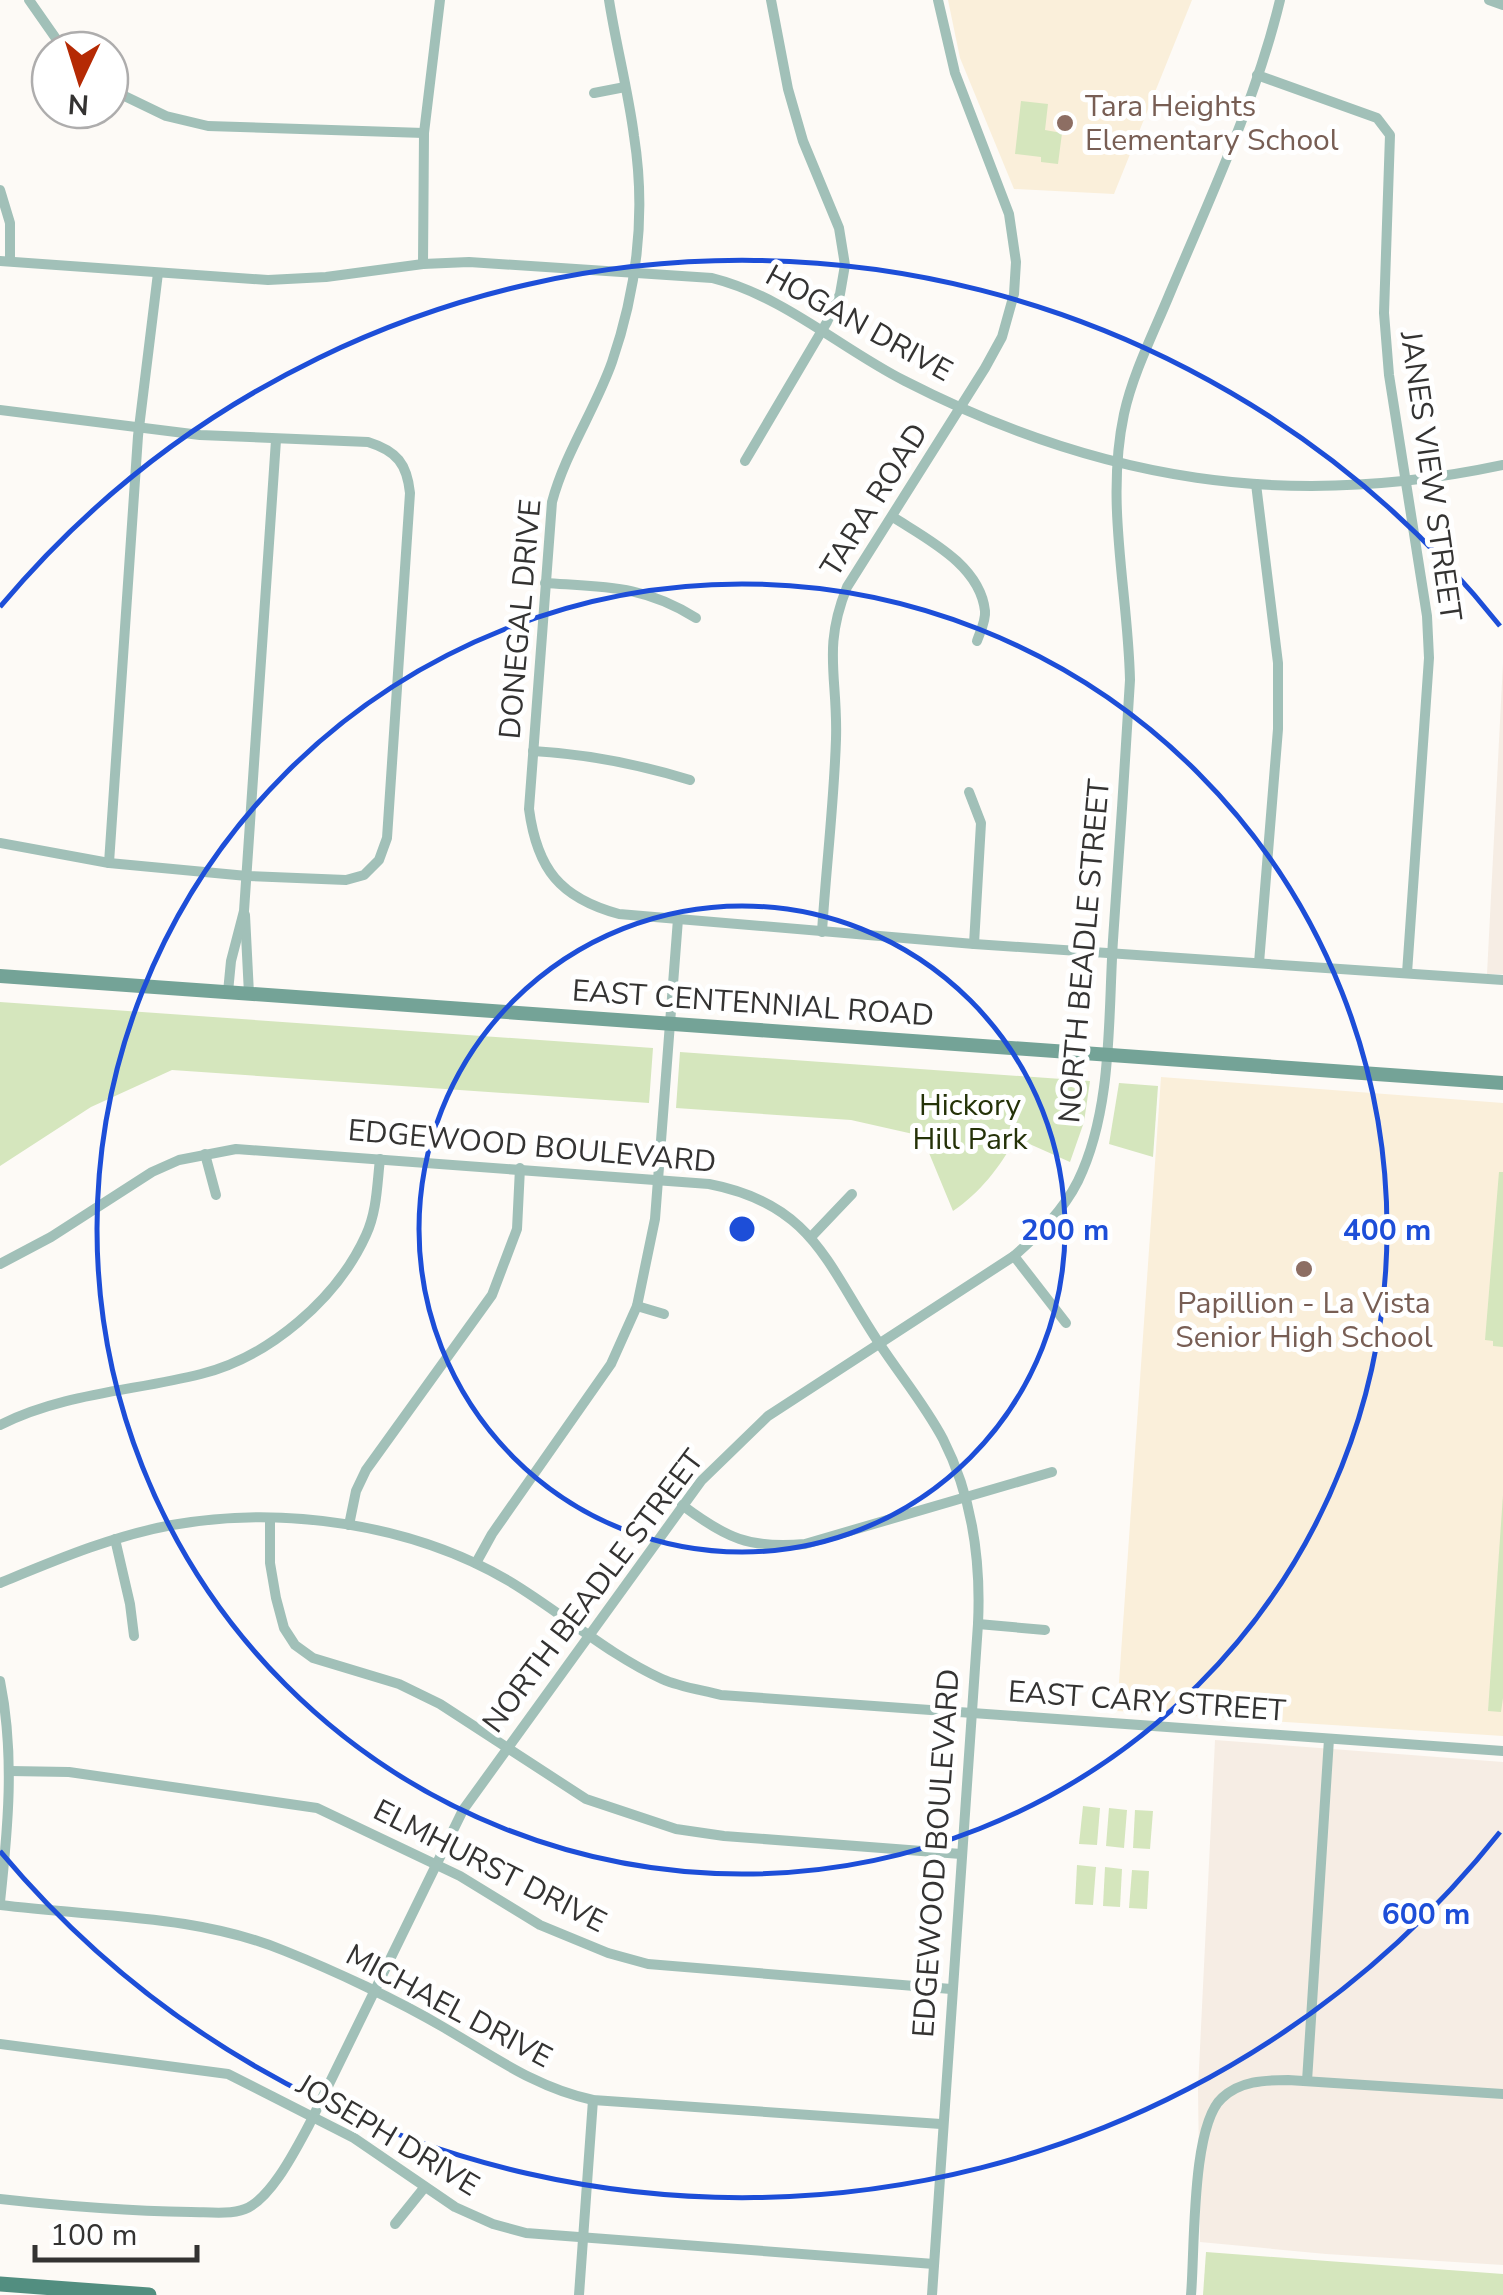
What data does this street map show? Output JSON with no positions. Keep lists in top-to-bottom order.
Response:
{
  "streets": {
    "street": [
      "HOGAN DRIVE",
      "JANES VIEW STREET",
      "TARA ROAD",
      "DONEGAL DRIVE",
      "NORTH BEADLE STREET",
      "EAST CENTENNIAL ROAD",
      "EDGEWOOD BOULEVARD",
      "EAST CARY STREET",
      "ELMHURST DRIVE",
      "MICHAEL DRIVE",
      "JOSEPH DRIVE"
    ]
  },
  "crossings": [
    ["HOGAN DRIVE", "JANES VIEW STREET"],
    ["HOGAN DRIVE", "TARA ROAD"],
    ["HOGAN DRIVE", "DONEGAL DRIVE"],
    ["HOGAN DRIVE", "NORTH BEADLE STREET"],
    ["JANES VIEW STREET", "DONEGAL DRIVE"],
    ["JANES VIEW STREET", "NORTH BEADLE STREET"],
    ["TARA ROAD", "DONEGAL DRIVE"],
    ["DONEGAL DRIVE", "NORTH BEADLE STREET"],
    ["NORTH BEADLE STREET", "EAST CENTENNIAL ROAD"],
    ["NORTH BEADLE STREET", "EDGEWOOD BOULEVARD"],
    ["NORTH BEADLE STREET", "EAST CARY STREET"],
    ["NORTH BEADLE STREET", "ELMHURST DRIVE"],
    ["NORTH BEADLE STREET", "MICHAEL DRIVE"],
    ["NORTH BEADLE STREET", "JOSEPH DRIVE"],
    ["EDGEWOOD BOULEVARD", "EAST CARY STREET"],
    ["EDGEWOOD BOULEVARD", "ELMHURST DRIVE"],
    ["EDGEWOOD BOULEVARD", "MICHAEL DRIVE"],
    ["EDGEWOOD BOULEVARD", "JOSEPH DRIVE"]
  ],
  "parks": ["Hickory Hill Park"],
  "places": ["Tara Heights Elementary School", "Papillion - La Vista Senior High School"],
  "scale_bar": "100 m",
  "north": "bottom",
  "rings": ["200 m", "400 m", "600 m"]
}
